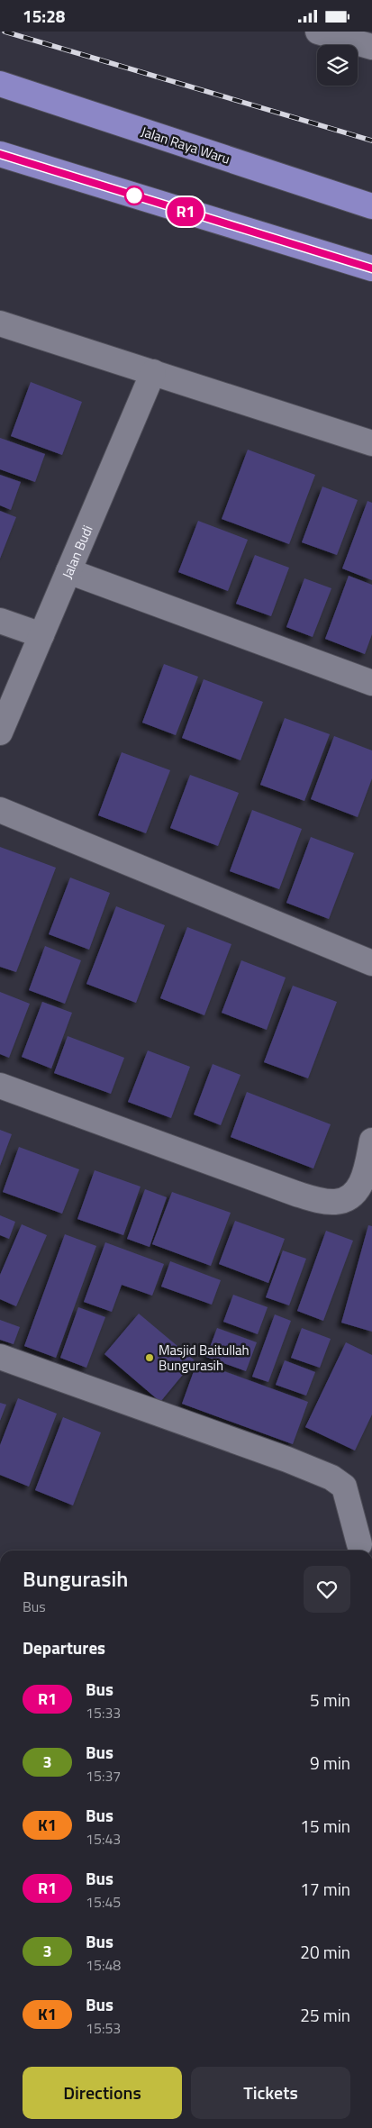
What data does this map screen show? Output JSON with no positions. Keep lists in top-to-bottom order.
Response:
{
  "streets": {
    "highway": ["Jalan Raya Waru"],
    "street": ["Jalan Budi"]
  },
  "places": ["Masjid Baitullah Bungurasih"],
  "lines": ["bus line R1"],
  "page": {
    "status": "15:28",
    "on_map": "R1",
    "heading": [
      ["Bungurasih", "Bus"],
      "Departures"
    ],
    "list": [
      {
        "mark": "R1",
        "name": "Bus",
        "note": "15:33",
        "value": "5 min"
      },
      {
        "mark": "3",
        "name": "Bus",
        "note": "15:37",
        "value": "9 min"
      },
      {
        "mark": "K1",
        "name": "Bus",
        "note": "15:43",
        "value": "15 min"
      },
      {
        "mark": "R1",
        "name": "Bus",
        "note": "15:45",
        "value": "17 min"
      },
      {
        "mark": "3",
        "name": "Bus",
        "note": "15:48",
        "value": "20 min"
      },
      {
        "mark": "K1",
        "name": "Bus",
        "note": "15:53",
        "value": "25 min"
      }
    ],
    "buttons": ["Directions", "Tickets"]
  }
}
